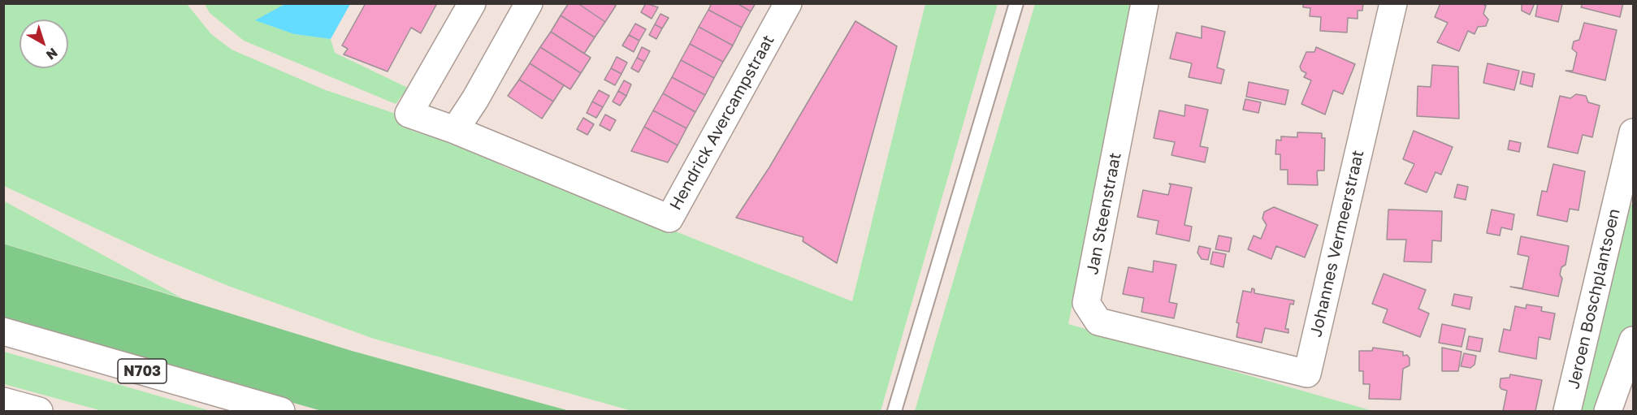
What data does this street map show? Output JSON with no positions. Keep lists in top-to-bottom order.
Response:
{
  "streets": {
    "main road": [
      "Hendrick Avercampstraat",
      "Jan Steenstraat",
      "Johannes Vermeerstraat",
      "Jeroen Boschplantsoen",
      "N703"
    ]
  },
  "crossings": [
    ["Jan Steenstraat", "Johannes Vermeerstraat"]
  ],
  "north": "bottom right"
}
